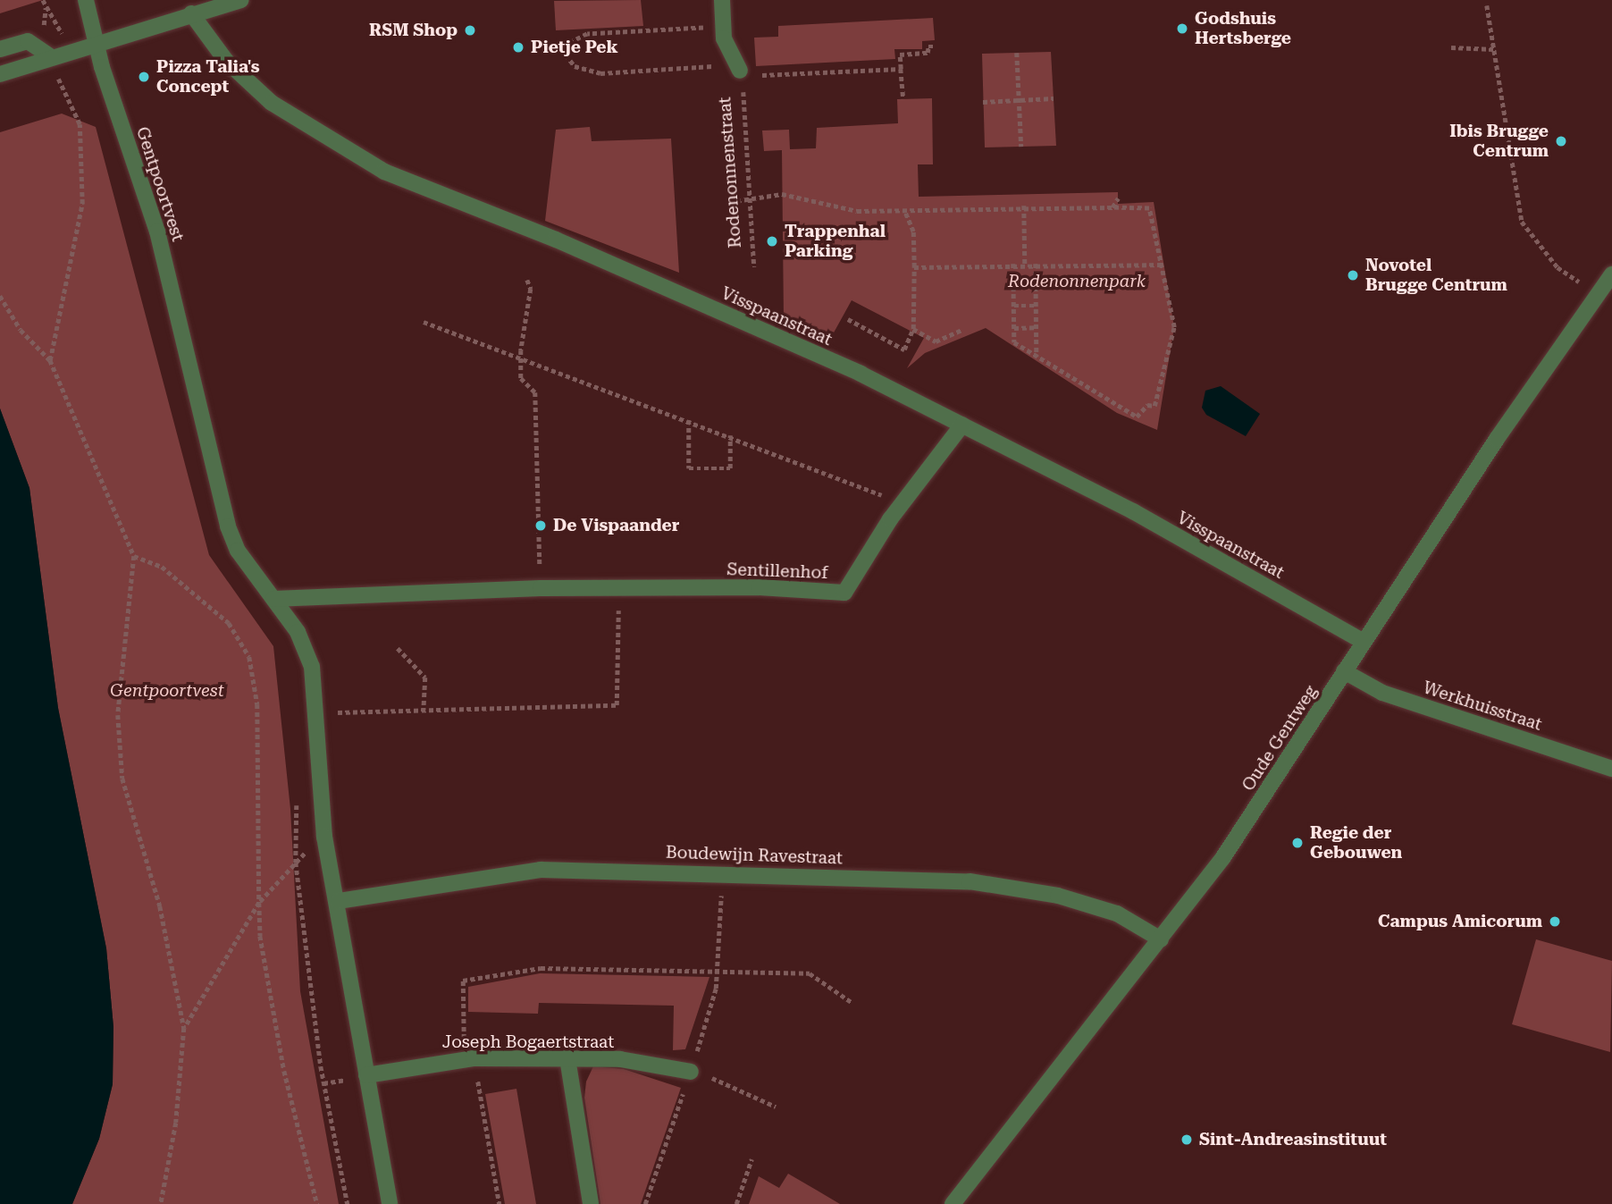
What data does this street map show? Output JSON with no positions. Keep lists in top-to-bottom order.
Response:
{
  "streets": {
    "street": [
      "Gentpoortvest",
      "Visspaanstraat",
      "Sentillenhof",
      "Werkhuisstraat",
      "Oude Gentweg",
      "Boudewijn Ravestraat",
      "Joseph Bogaertstraat"
    ],
    "path": ["Rodenonnenstraat"]
  },
  "crossings": [
    ["Gentpoortvest", "Sentillenhof"],
    ["Gentpoortvest", "Boudewijn Ravestraat"],
    ["Gentpoortvest", "Joseph Bogaertstraat"],
    ["Visspaanstraat", "Sentillenhof"],
    ["Visspaanstraat", "Oude Gentweg"],
    ["Werkhuisstraat", "Oude Gentweg"],
    ["Oude Gentweg", "Boudewijn Ravestraat"]
  ],
  "parks": ["Rodenonnenpark", "Gentpoortvest"],
  "places": [
    "Godshuis Hertsberge",
    "RSM Shop",
    "Pietje Pek",
    "Pizza Talia's Concept",
    "Ibis Brugge Centrum",
    "Trappenhal Parking",
    "Novotel Brugge Centrum",
    "De Vispaander",
    "Regie der Gebouwen",
    "Campus Amicorum",
    "Sint-Andreasinstituut"
  ]
}
